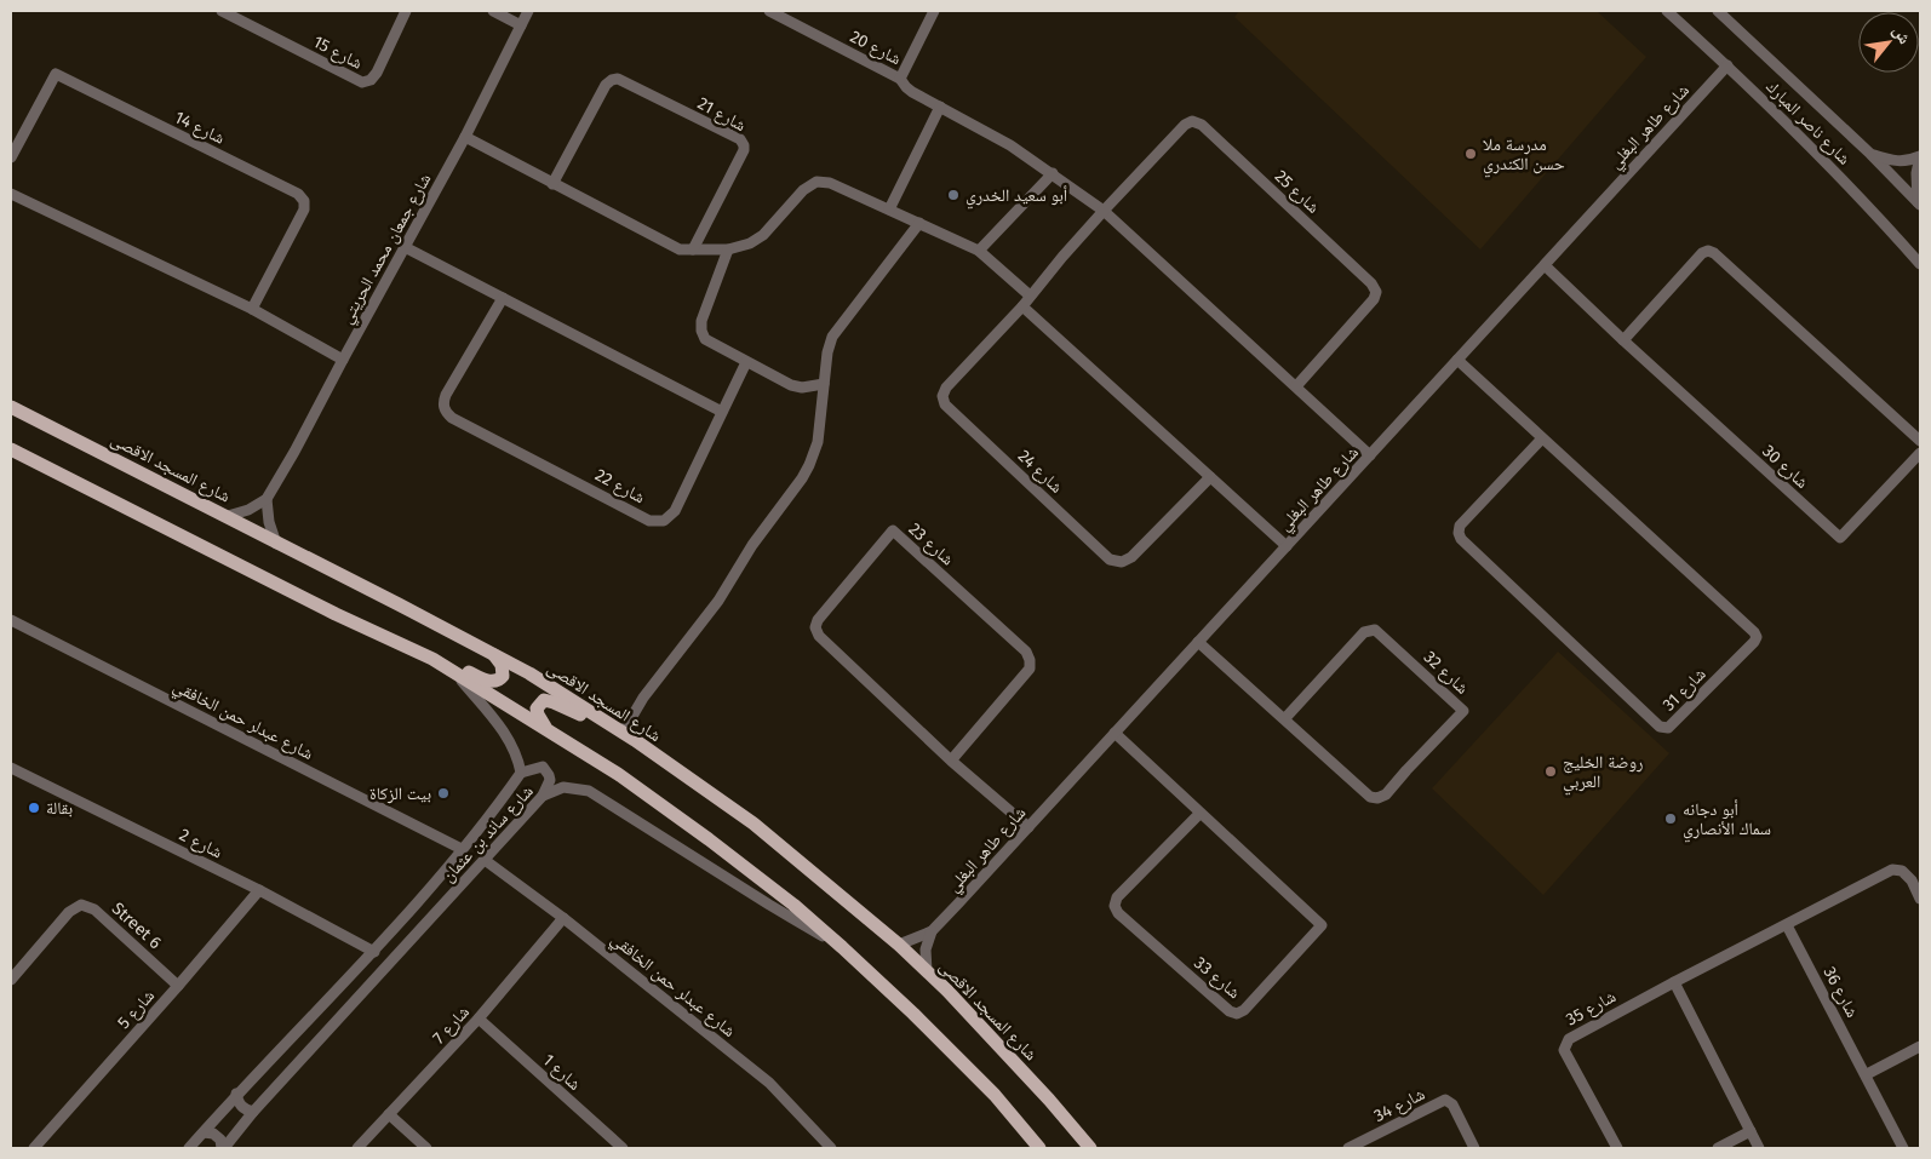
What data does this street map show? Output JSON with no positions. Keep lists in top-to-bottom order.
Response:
{
  "streets": {
    "main road": ["شارع المسجد الاقصى"],
    "street": [
      "شارع 20",
      "شارع 15",
      "شارع 21",
      "شارع ناصر المبارك",
      "شارع طاهر البغلي",
      "شارع 14",
      "شارع 25",
      "شارع جمعان محمد الحريتي",
      "شارع 30",
      "شارع 24",
      "شارع 22",
      "شارع 23",
      "شارع 32",
      "شارع 31",
      "شارع عبدلر حمن الخافقي",
      "شارع ساند بن عثمان",
      "شارع 2",
      "Street 6",
      "شارع 33",
      "شارع 36",
      "شارع 35",
      "شارع 5",
      "شارع 7",
      "شارع 1",
      "شارع 34"
    ]
  },
  "crossings": [
    ["شارع ناصر المبارك", "شارع طاهر البغلي"],
    ["شارع طاهر البغلي", "شارع 30"],
    ["شارع طاهر البغلي", "شارع المسجد الاقصى"],
    ["شارع طاهر البغلي", "شارع 23"],
    ["شارع طاهر البغلي", "شارع 32"],
    ["شارع طاهر البغلي", "شارع 31"],
    ["شارع طاهر البغلي", "شارع 33"],
    ["شارع 25", "شارع 24"],
    ["شارع عبدلر حمن الخافقي", "شارع ساند بن عثمان"],
    ["شارع عبدلر حمن الخافقي", "شارع 7"],
    ["شارع ساند بن عثمان", "شارع 2"],
    ["شارع 2", "شارع 5"],
    ["Street 6", "شارع 5"],
    ["شارع 36", "شارع 35"],
    ["شارع 7", "شارع 1"]
  ],
  "places": [
    "مدرسة ملا حسن الكندري",
    "أبو سعيد الخدري",
    "روضة الخليج العربي",
    "بيت الزكاة",
    "بقالة",
    "أبو دجانه سماك الأنصاري"
  ],
  "north": "top right"
}
